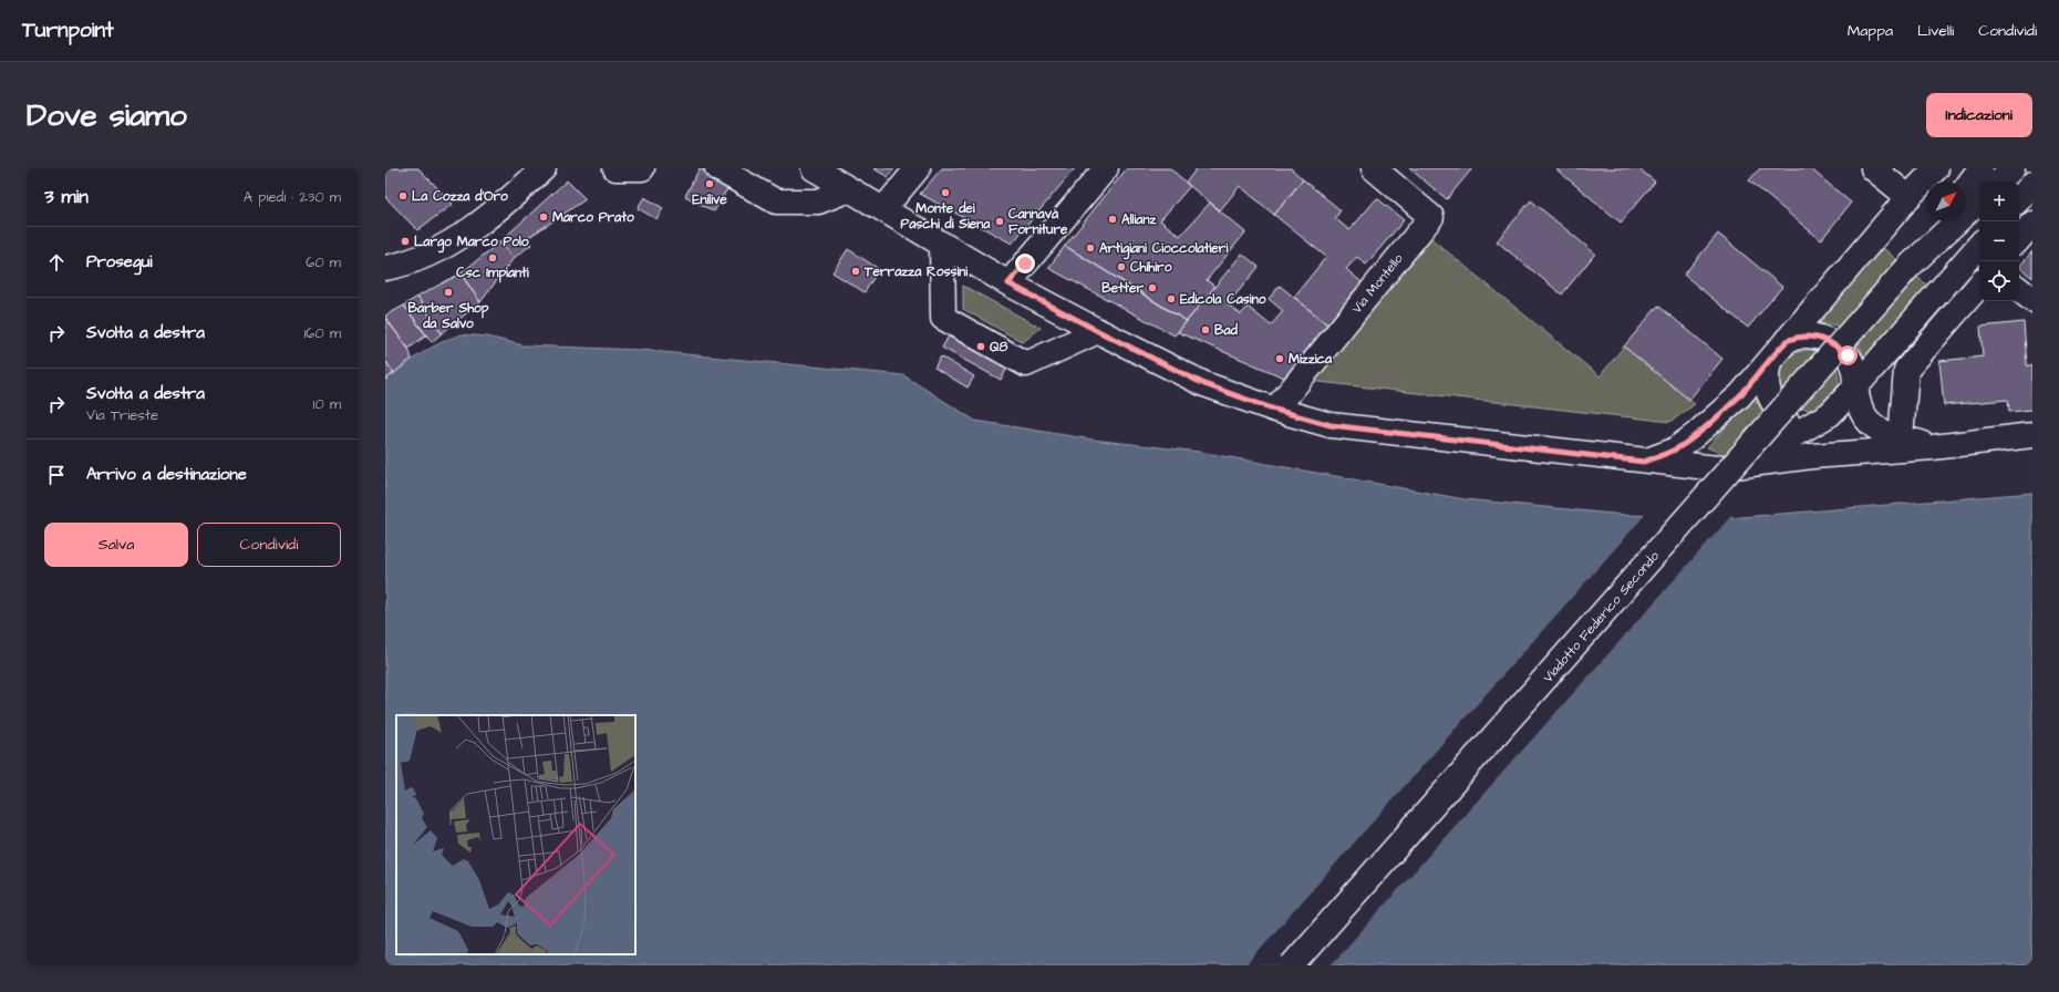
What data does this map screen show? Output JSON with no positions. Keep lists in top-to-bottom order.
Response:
{
  "streets": {
    "street": ["Via Montello", "Viadotto Federico Secondo"]
  },
  "places": [
    "Enilive",
    "Monte dei Paschi di Siena",
    "La Cozza d'Oro",
    "Marco Prato",
    "Allianz",
    "Cannavà Forniture",
    "Largo Marco Polo",
    "Artigiani Cioccolatieri",
    "Csc Impianti",
    "Chihiro",
    "Terrazza Rossini",
    "Better",
    "Barber Shop da Salvo",
    "Edicola Casino",
    "Bad",
    "Q8",
    "Mizzica"
  ],
  "north": "top right",
  "page": {
    "header": "Turnpoint",
    "nav": ["Mappa", "Livelli", "Condividi"],
    "buttons": [
      "Indicazioni",
      ["Salva", "Condividi"]
    ],
    "title": "Dove siamo",
    "heading": ["3 min", "A piedi · 230 m"],
    "map_buttons": ["+", "−"],
    "list": [
      ["Prosegui", "60 m"],
      ["Svolta a destra", "160 m"],
      ["Svolta a destra", "Via Trieste", "10 m"],
      "Arrivo a destinazione"
    ]
  }
}
